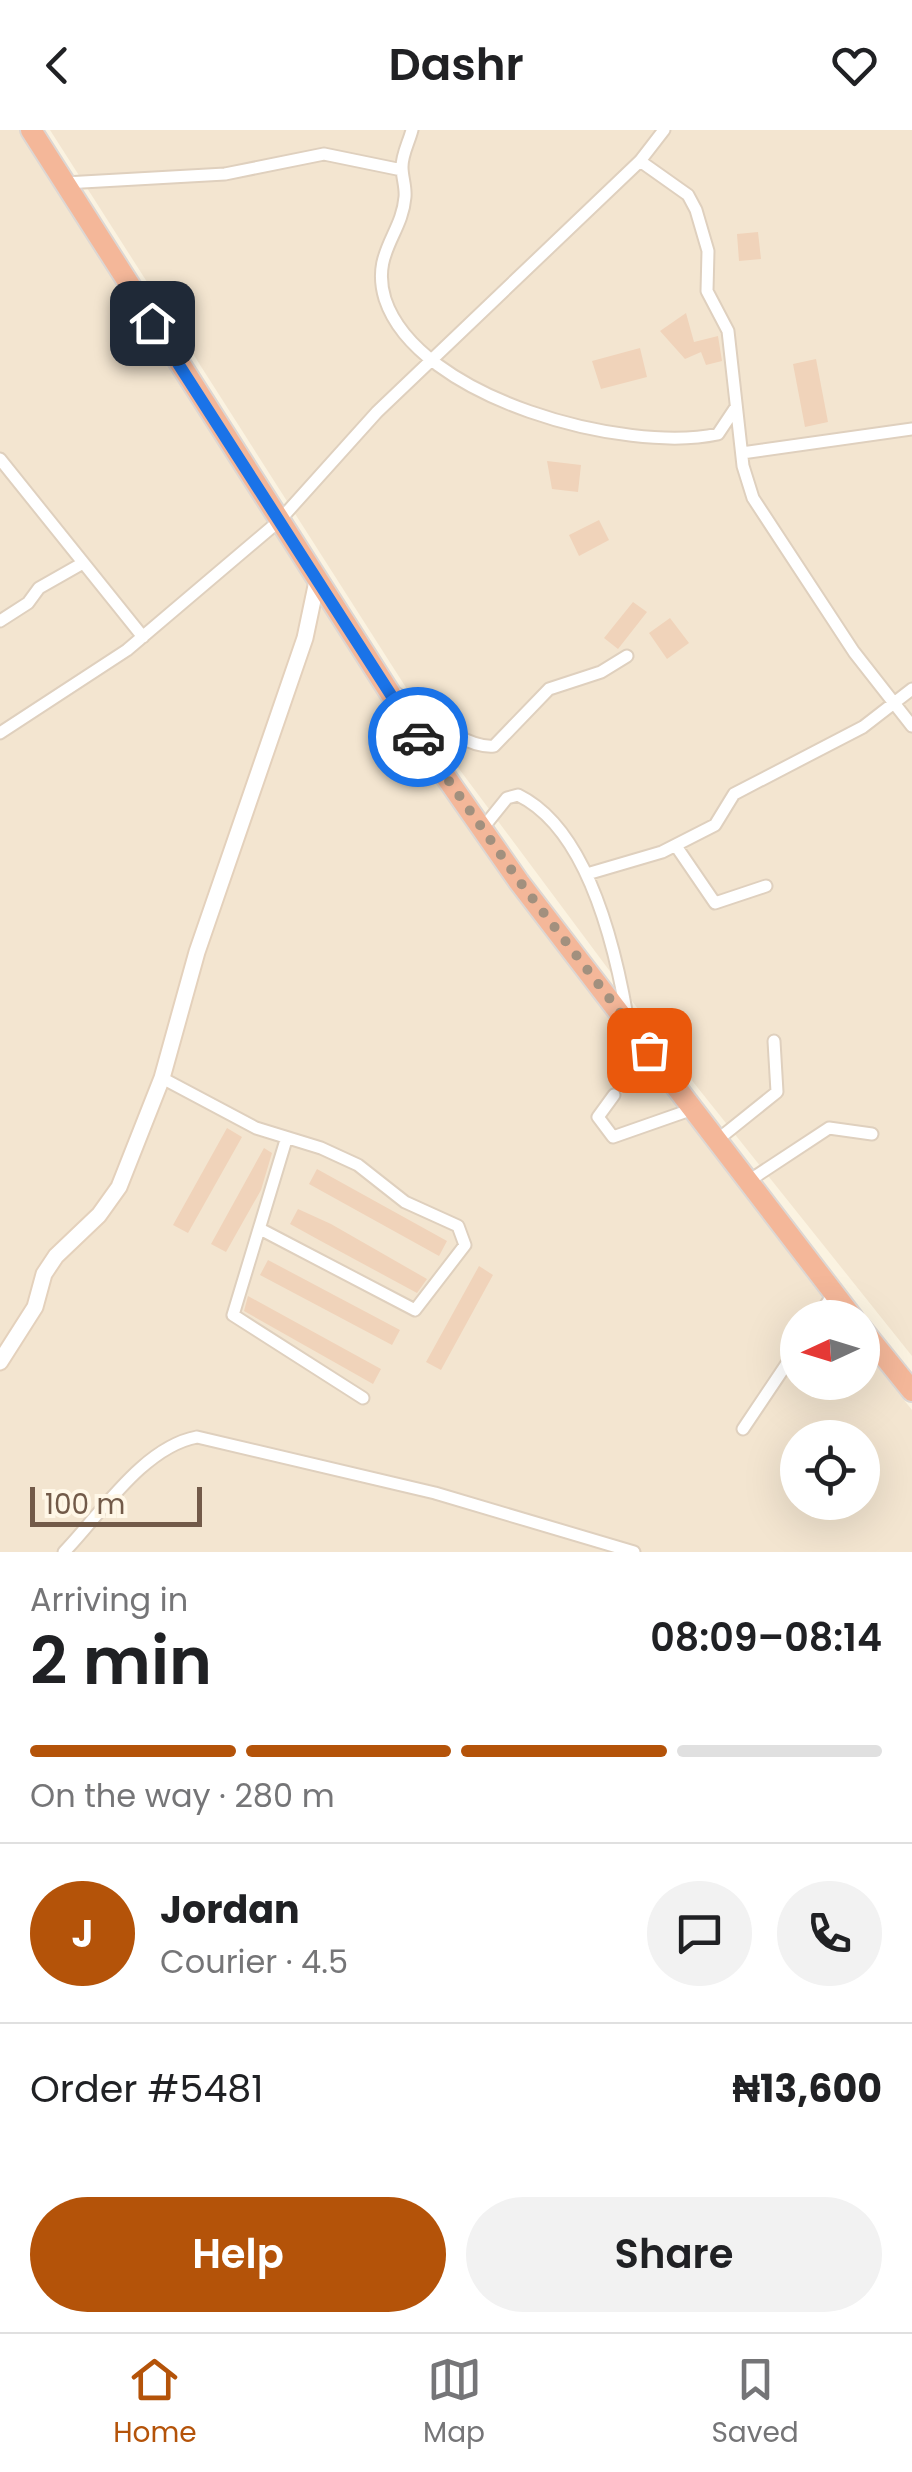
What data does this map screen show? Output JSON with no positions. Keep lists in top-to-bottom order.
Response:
{
  "scale_bar": "100 m",
  "north": "left",
  "page": {
    "header": "Dashr",
    "scale": "100 m",
    "heading": ["2 min", "Arriving in", "08:09–08:14"],
    "panel": [
      "Jordan",
      "Courier · 4.5",
      "Order #5481",
      "₦13,600"
    ],
    "bar": "On the way · 280 m",
    "round": "J",
    "buttons": ["Help", "Share"],
    "tabs": ["Home", "Map", "Saved"]
  }
}
